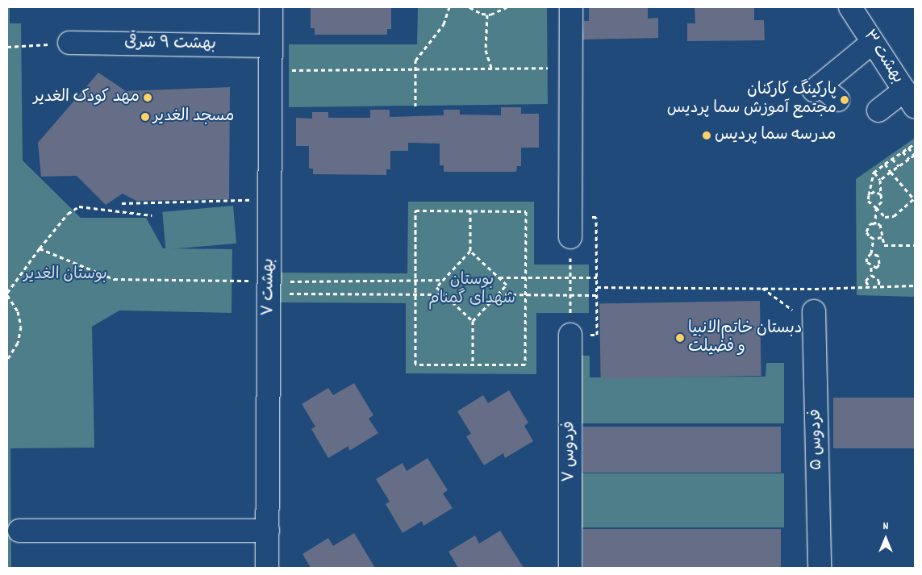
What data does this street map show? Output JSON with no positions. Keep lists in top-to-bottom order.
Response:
{
  "streets": {
    "street": [
      "بهشت ۹ شرقی",
      "بهشت ۳",
      "بهشت ۷",
      "فردوس ۵",
      "فردوس ۷"
    ]
  },
  "crossings": [
    ["بهشت ۹ شرقی", "بهشت ۷"]
  ],
  "parks": ["بوستان الغدیر", "بوستان شهدای گمنام"],
  "places": [
    "مهد کودک الغدیر",
    "پارکینگ کارکنان مجتمع آموزش سما پردیس",
    "مسجد الغدیر",
    "مدرسه سما پردیس",
    "دبستان خاتم‌الانبیا و فضیلت"
  ],
  "north": "top"
}
